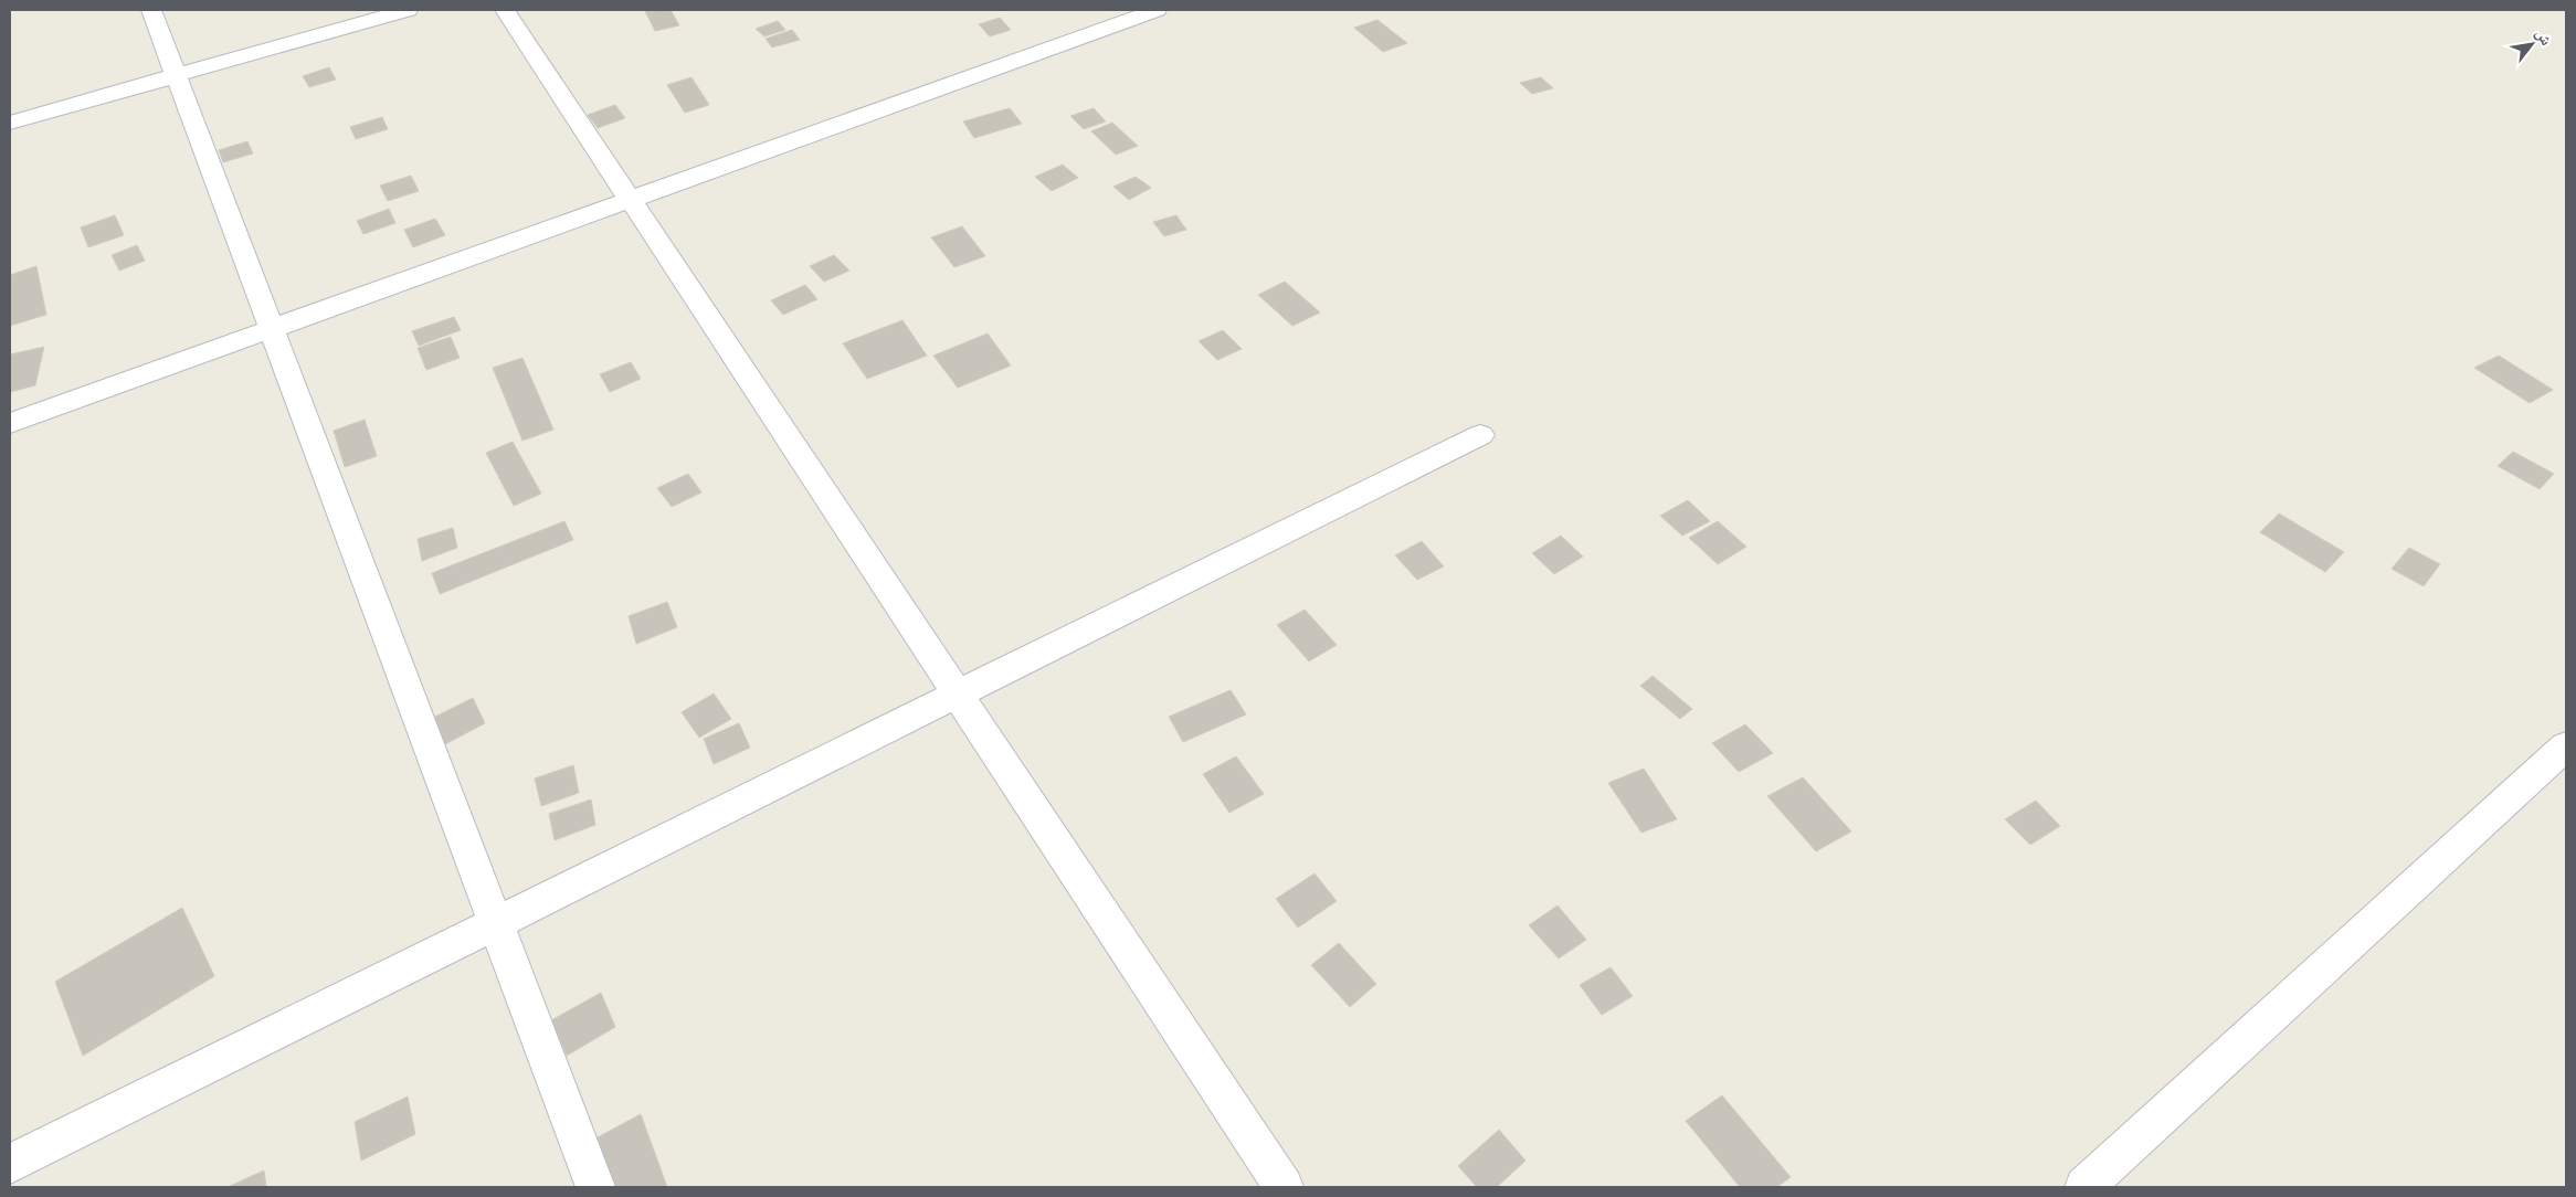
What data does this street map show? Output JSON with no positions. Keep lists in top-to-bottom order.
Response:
{
  "north": "top right"
}
